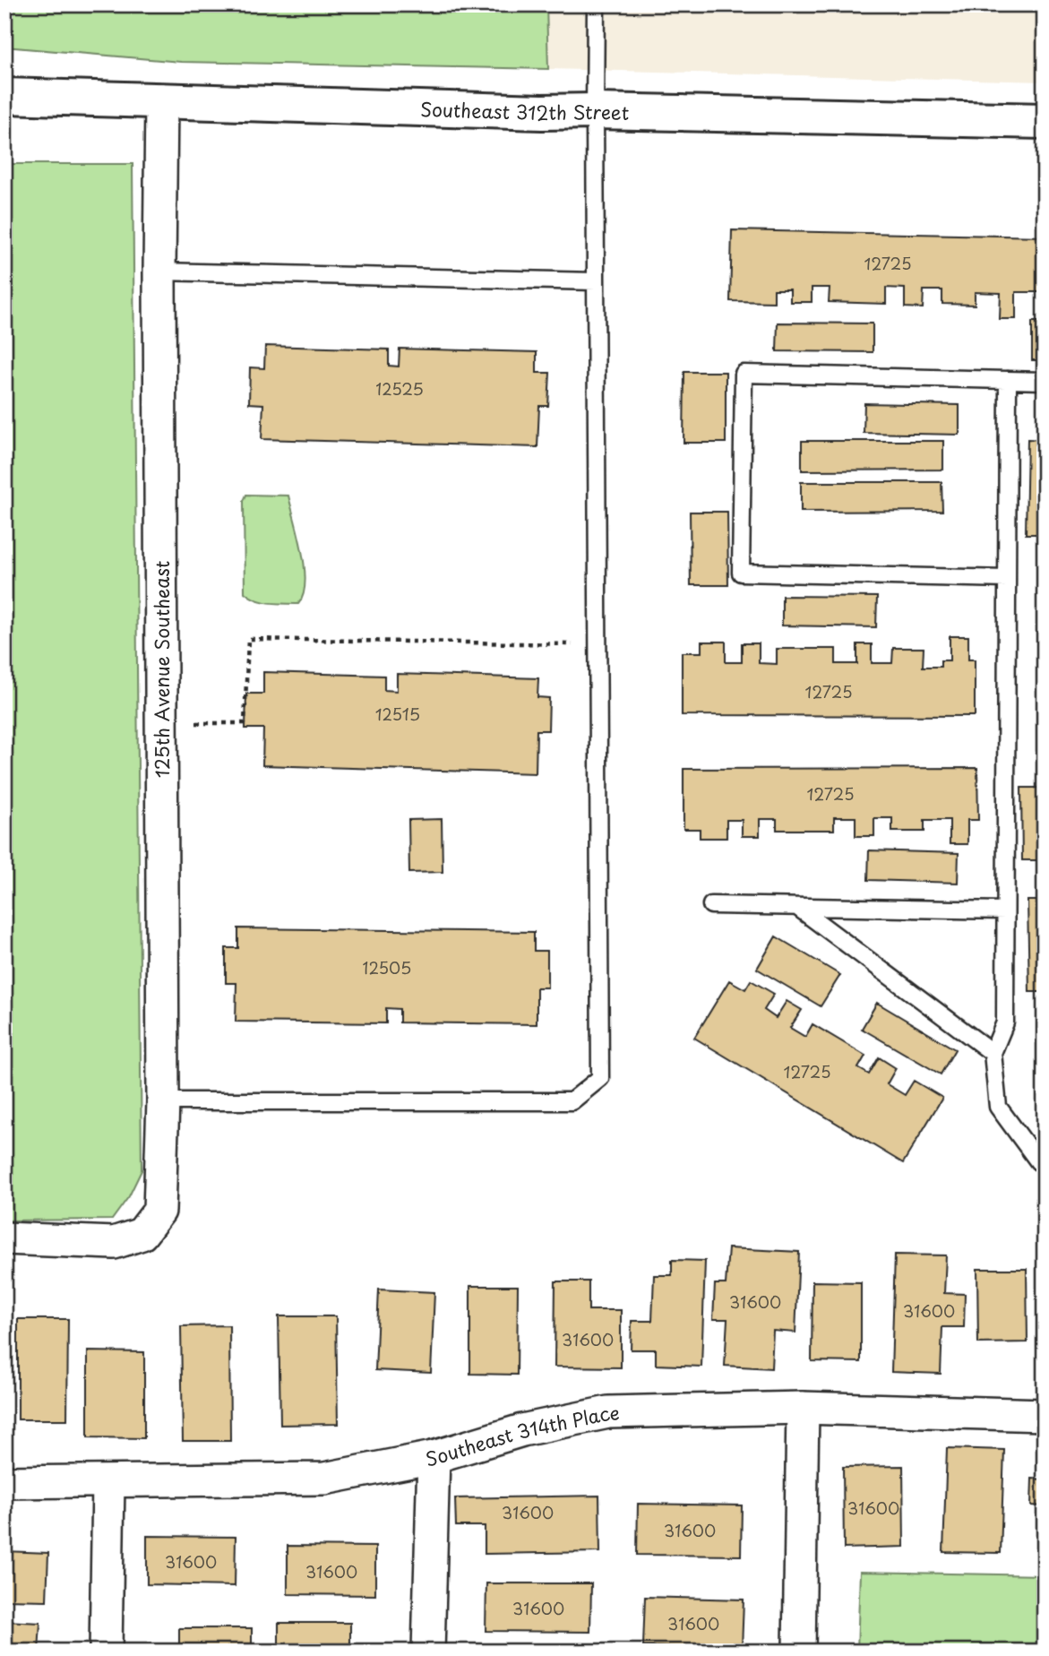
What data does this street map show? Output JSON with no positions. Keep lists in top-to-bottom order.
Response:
{
  "streets": {
    "main road": ["Southeast 312th Street"],
    "street": ["125th Avenue Southeast", "Southeast 314th Place"]
  },
  "crossings": [
    ["Southeast 312th Street", "125th Avenue Southeast"]
  ],
  "house_numbers": [
    "12725",
    "12525",
    "12725",
    "12515",
    "12725",
    "12505",
    "12725",
    "31600",
    "31600",
    "31600",
    "31600",
    "31600",
    "31600",
    "31600",
    "31600",
    "31600",
    "31600"
  ]
}
